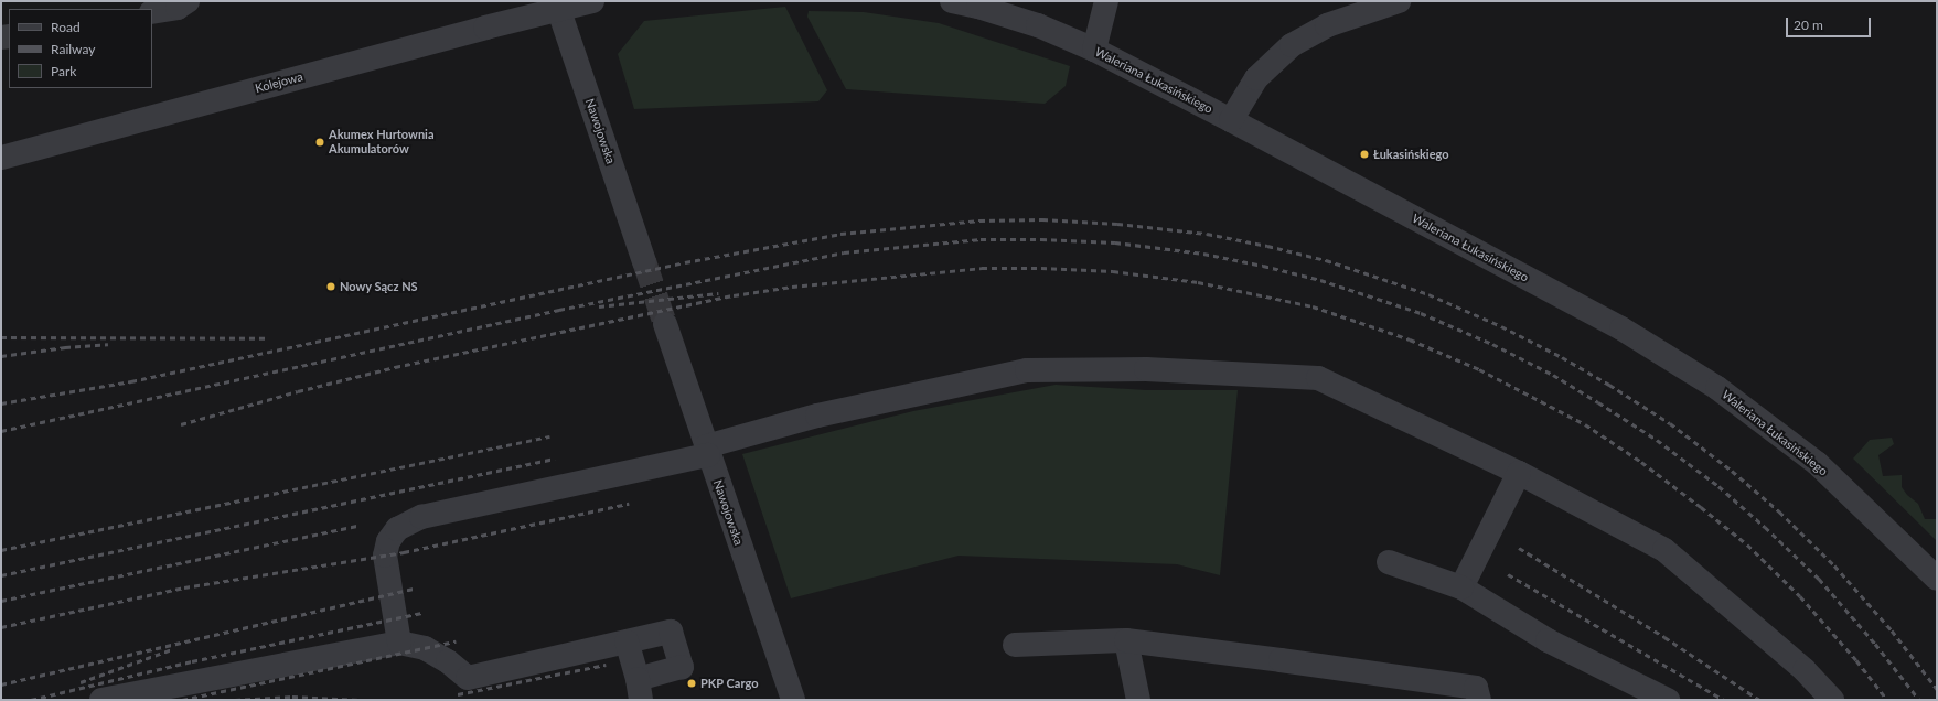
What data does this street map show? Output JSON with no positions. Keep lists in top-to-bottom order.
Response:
{
  "streets": {
    "street": ["Waleriana Łukasińskiego", "Kolejowa", "Nawojowska"]
  },
  "crossings": [
    ["Kolejowa", "Nawojowska"]
  ],
  "places": [
    "Akumex Hurtownia Akumulatorów",
    "Łukasińskiego",
    "Nowy Sącz NS",
    "PKP Cargo"
  ],
  "legend": ["Road", "Railway", "Park"],
  "scale_bar": "20 m"
}
